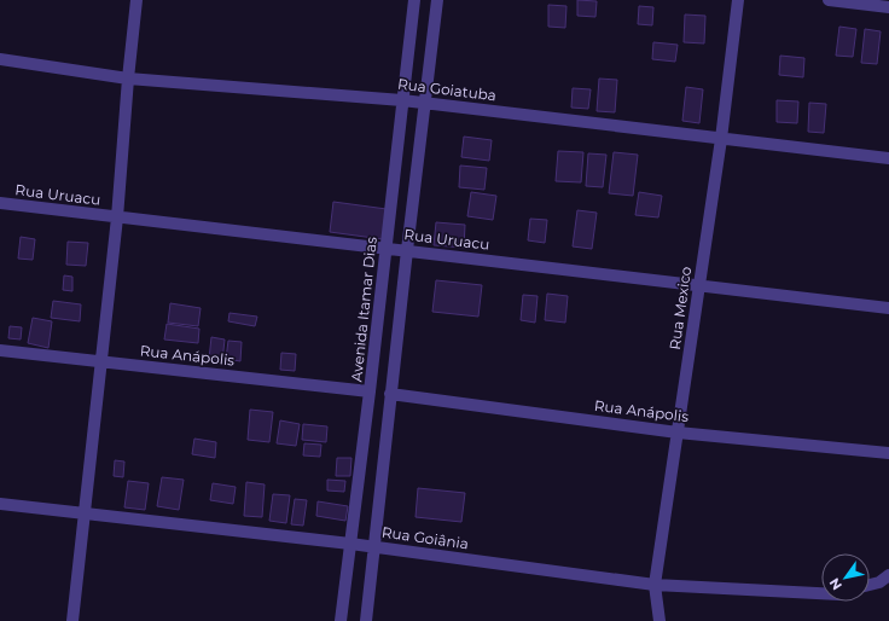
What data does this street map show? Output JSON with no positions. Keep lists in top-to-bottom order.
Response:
{
  "streets": {
    "street": [
      "Rua Goiatuba",
      "Rua Uruacu",
      "Rua Mexico",
      "Avenida Itamar Dias",
      "Rua Anápolis",
      "Rua Goiânia"
    ]
  },
  "crossings": [
    ["Rua Goiatuba", "Rua Mexico"],
    ["Rua Goiatuba", "Avenida Itamar Dias"],
    ["Rua Uruacu", "Rua Mexico"],
    ["Rua Uruacu", "Avenida Itamar Dias"],
    ["Rua Mexico", "Rua Anápolis"],
    ["Rua Mexico", "Rua Goiânia"],
    ["Avenida Itamar Dias", "Rua Anápolis"],
    ["Avenida Itamar Dias", "Rua Goiânia"]
  ],
  "north": "bottom left"
}
